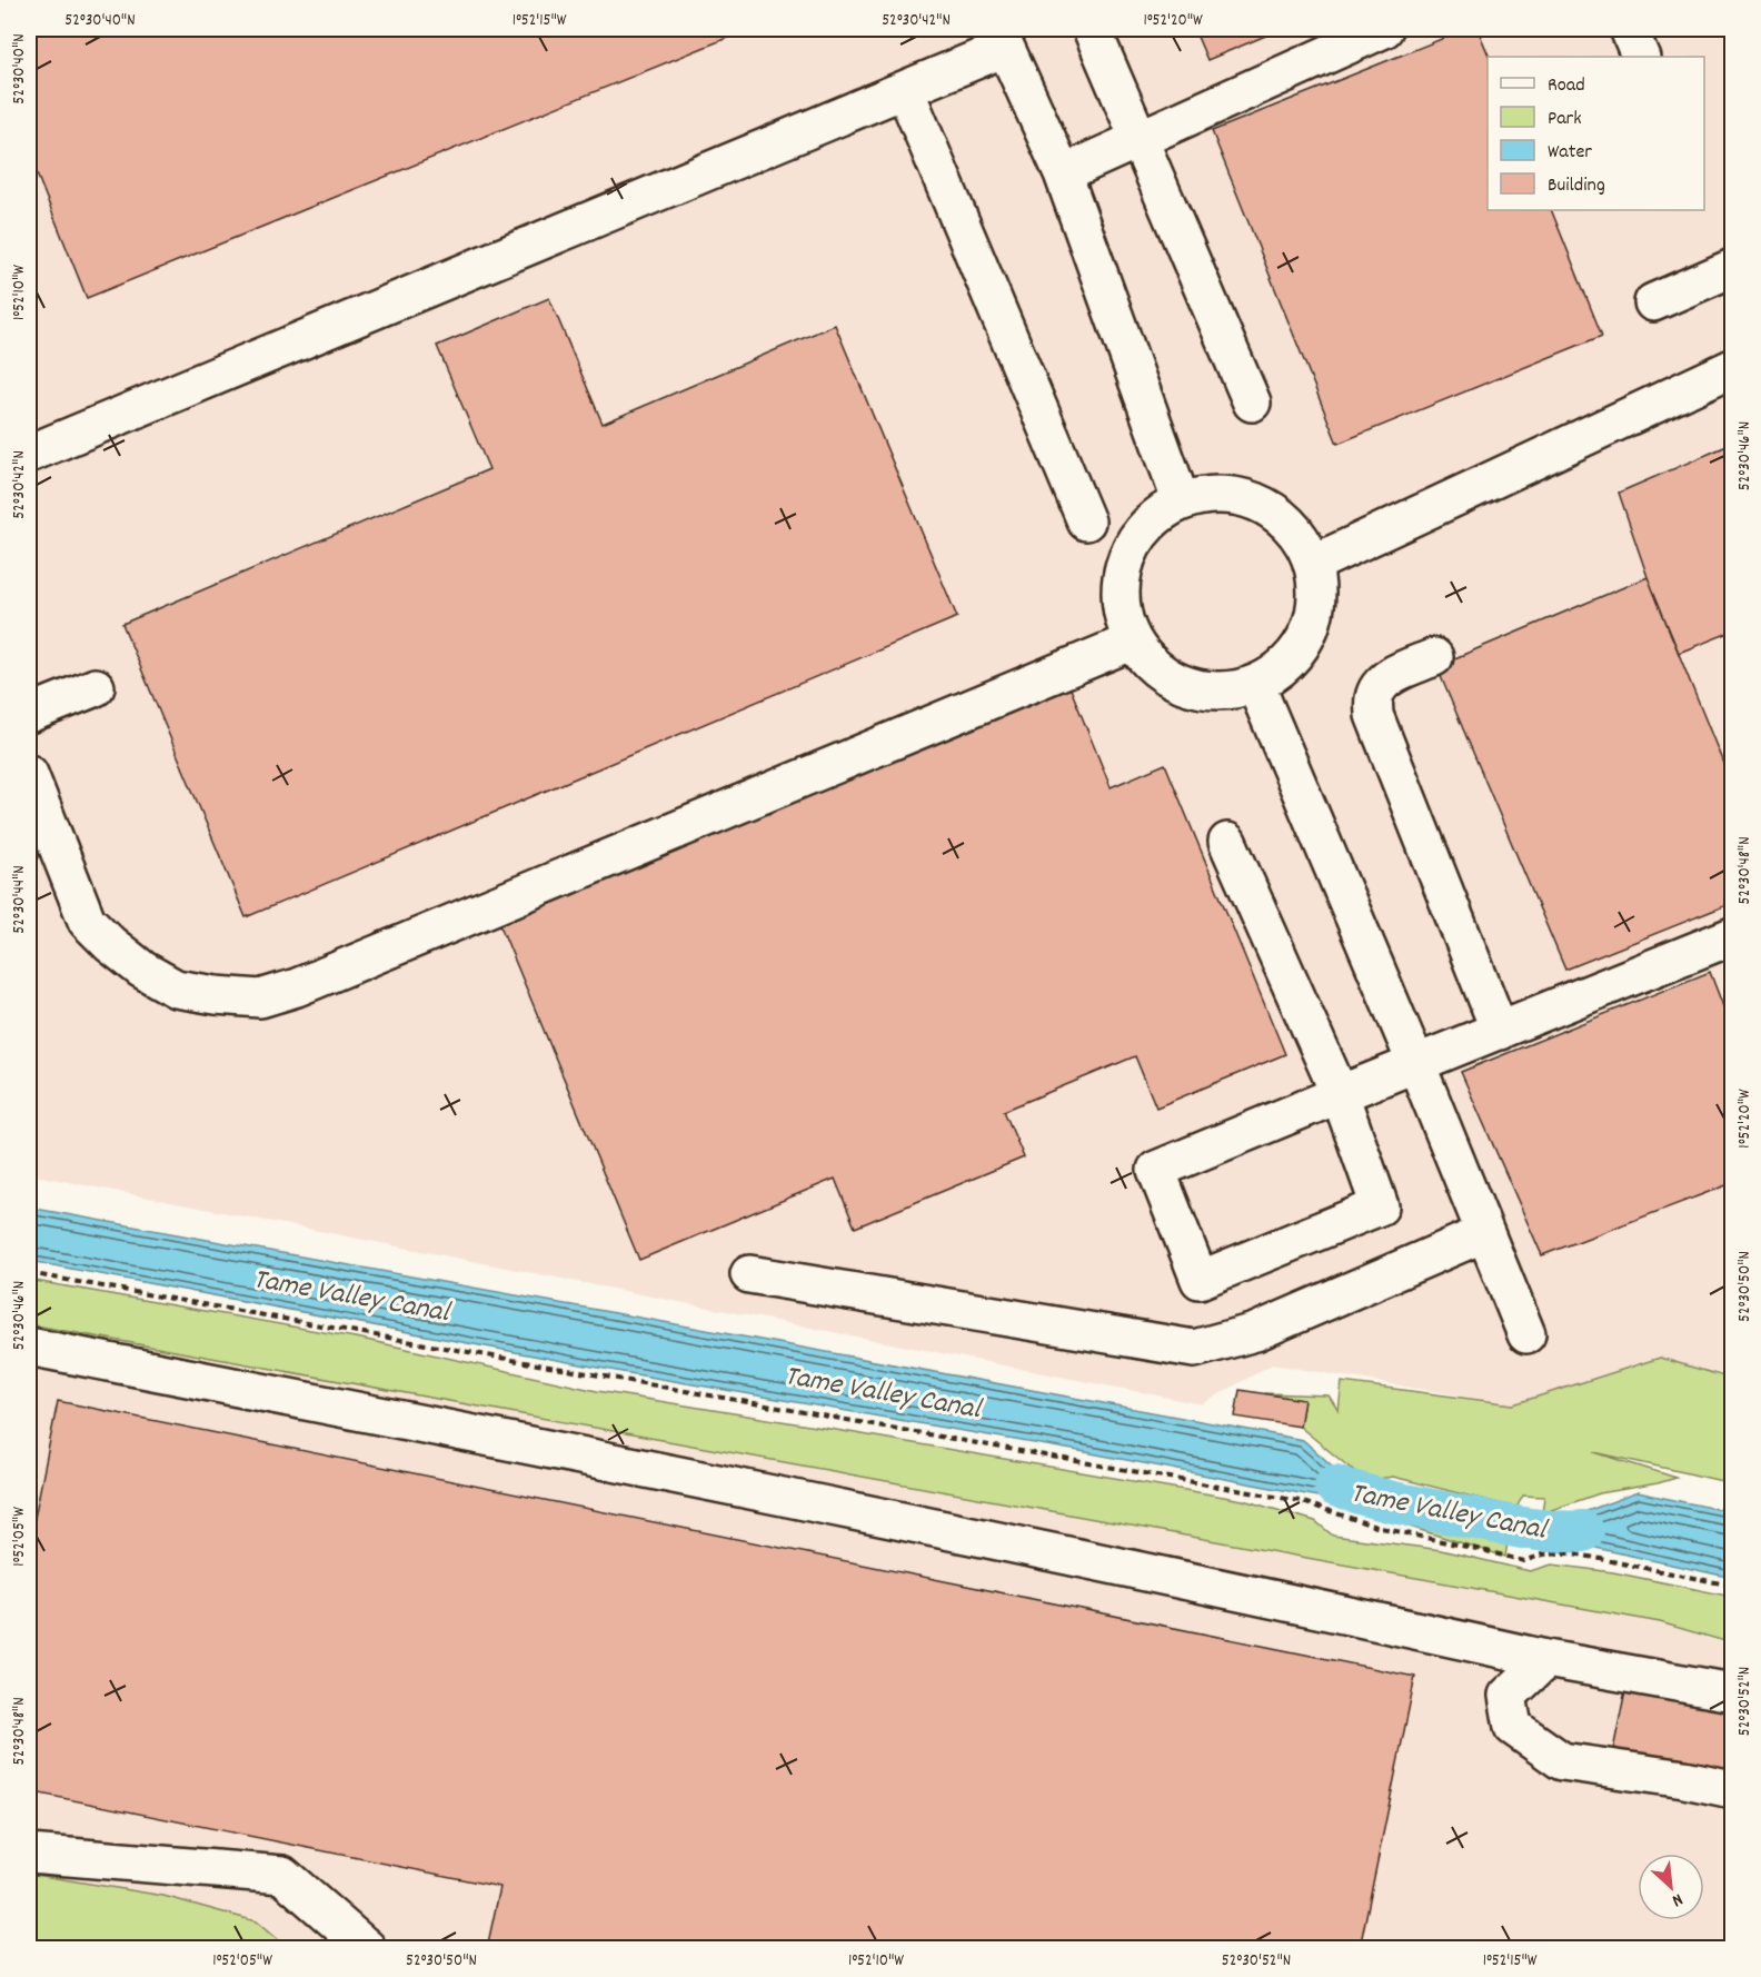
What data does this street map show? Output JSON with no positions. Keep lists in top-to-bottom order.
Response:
{
  "water": ["Tame Valley Canal"],
  "legend": [
    "Road",
    "Park",
    "Water",
    "Building"
  ],
  "north": "bottom right",
  "coordinates": [
    "52°30'40\"N",
    "1°52'15\"W",
    "52°30'42\"N",
    "1°52'20\"W",
    "1°52'10\"W",
    "52°30'46\"N",
    "52°30'48\"N",
    "52°30'44\"N",
    "52°30'50\"N",
    "1°52'05\"W",
    "52°30'52\"N"
  ]
}
